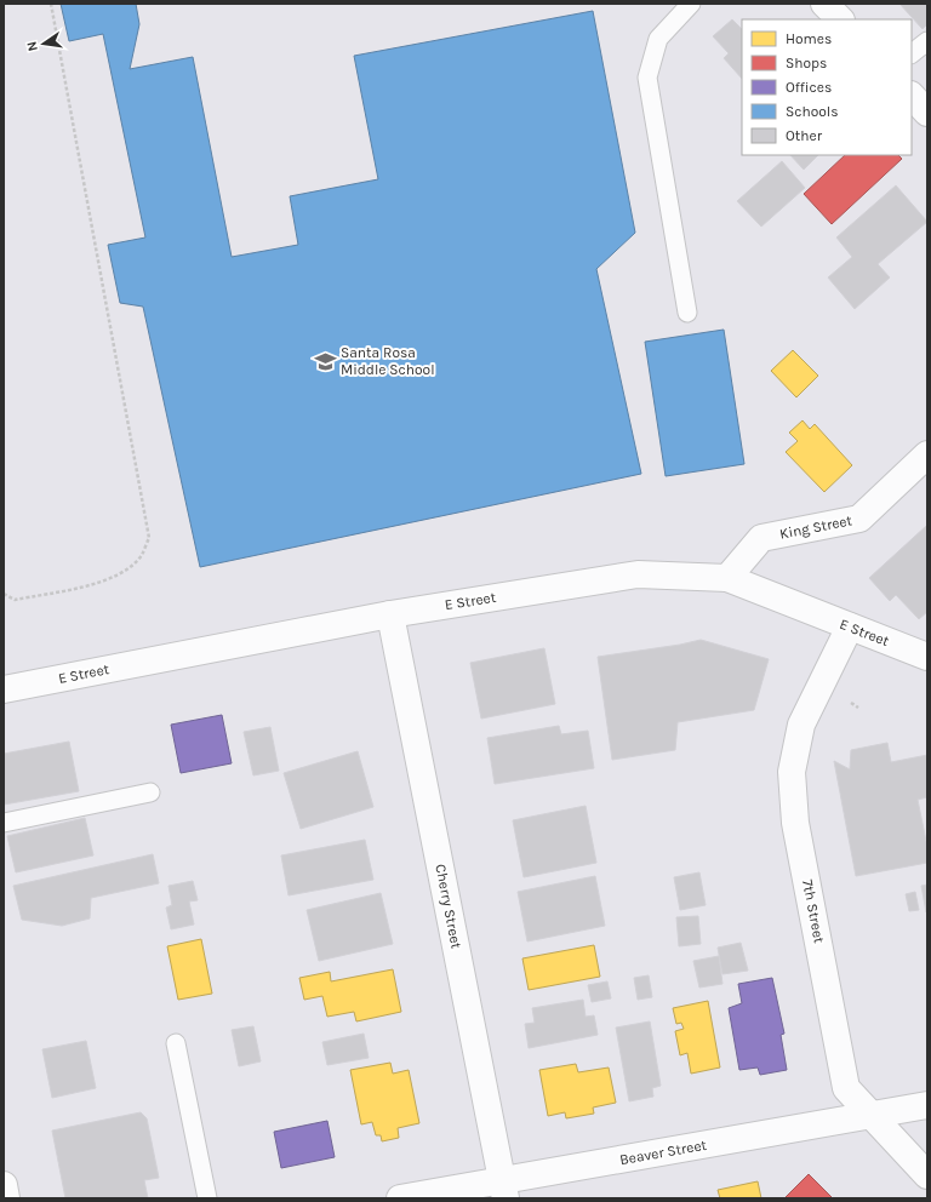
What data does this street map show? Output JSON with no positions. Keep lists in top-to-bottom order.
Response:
{
  "streets": {
    "street": [
      "King Street",
      "E Street",
      "Cherry Street",
      "7th Street",
      "Beaver Street"
    ]
  },
  "crossings": [
    ["King Street", "E Street"],
    ["E Street", "Cherry Street"],
    ["E Street", "7th Street"],
    ["Cherry Street", "Beaver Street"],
    ["7th Street", "Beaver Street"]
  ],
  "places": {
    "school or university": ["Santa Rosa Middle School"]
  },
  "legend": [
    "Homes",
    "Shops",
    "Offices",
    "Schools",
    "Other"
  ],
  "north": "left"
}
